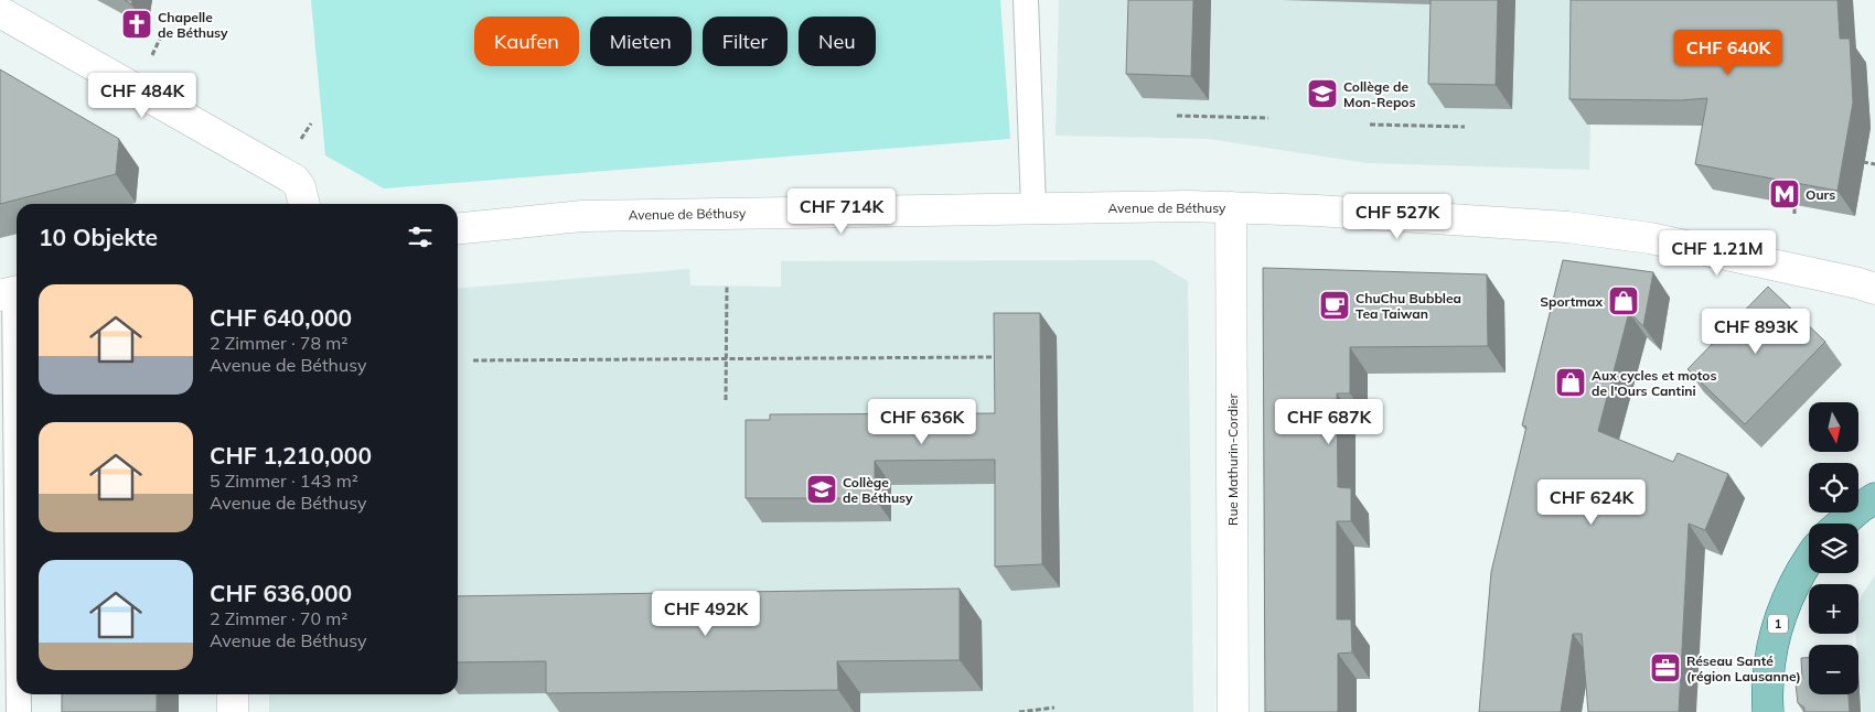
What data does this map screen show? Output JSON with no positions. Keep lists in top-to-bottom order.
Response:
{
  "streets": {
    "main road": ["1"],
    "street": ["Avenue de Béthusy", "Rue Mathurin-Cordier"]
  },
  "crossings": [
    ["Avenue de Béthusy", "Rue Mathurin-Cordier"]
  ],
  "places": {
    "church": ["Chapelle de Béthusy"],
    "school or university": ["Collège de Mon-Repos", "Collège de Béthusy"],
    "metro station": ["Ours"],
    "shop": ["Sportmax", "Aux cycles et motos de l'Ours Cantini"],
    "cafe": ["ChuChu Bubblea Tea Taiwan"],
    "office": ["Réseau Santé (région Lausanne)"]
  },
  "north": "bottom",
  "page": {
    "chip": [
      "Kaufen",
      "Mieten",
      "Filter",
      "Neu"
    ],
    "price": [
      "CHF 640K",
      "CHF 484K",
      "CHF 714K",
      "CHF 527K",
      "CHF 1.21M",
      "CHF 893K",
      "CHF 636K",
      "CHF 687K",
      "CHF 624K",
      "CHF 492K"
    ],
    "heading": "10 Objekte",
    "list": [
      {
        "name": "CHF 640,000",
        "note": "2 Zimmer · 78 m² · Avenue de Béthusy"
      },
      {
        "name": "CHF 1,210,000",
        "note": "5 Zimmer · 143 m² · Avenue de Béthusy"
      },
      {
        "name": "CHF 636,000",
        "note": "2 Zimmer · 70 m² · Avenue de Béthusy"
      }
    ],
    "map_buttons": ["+", "−"]
  }
}
